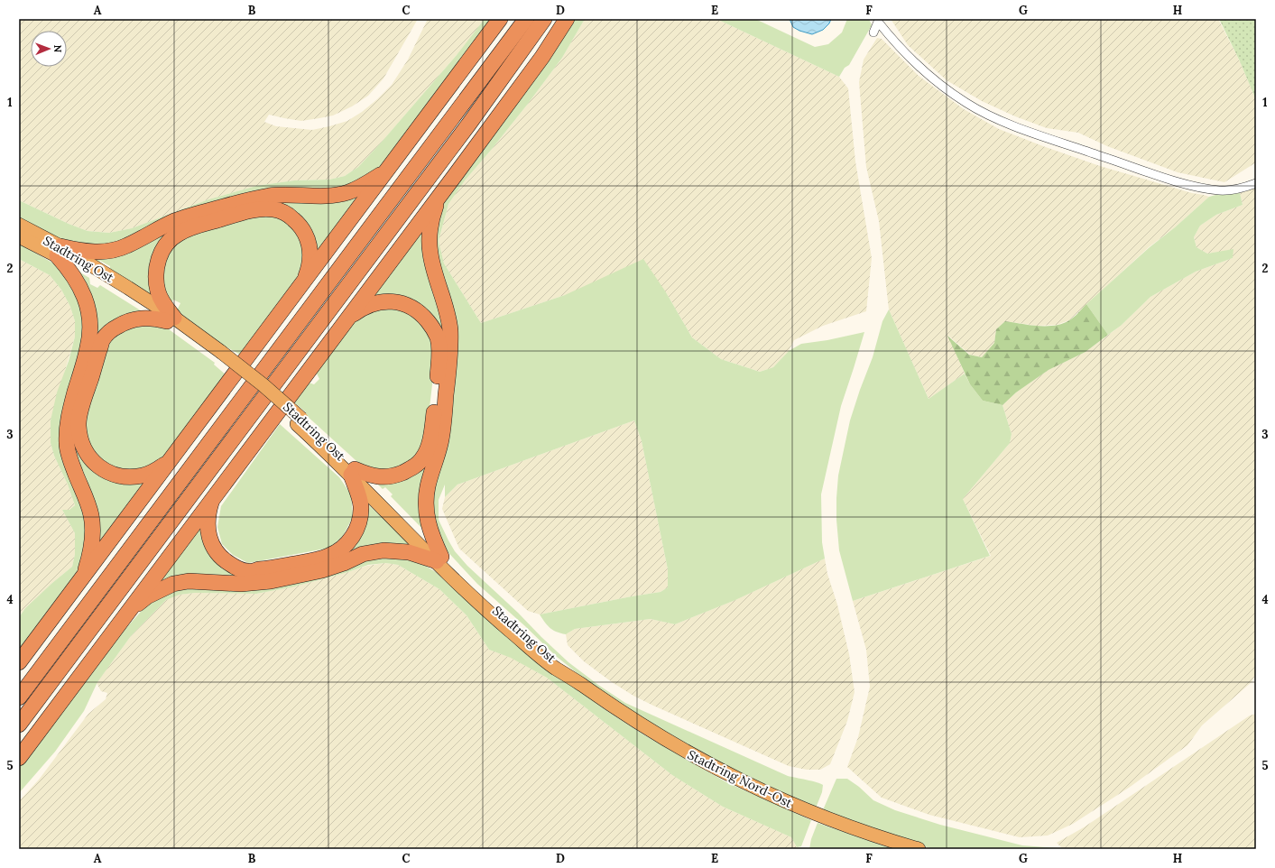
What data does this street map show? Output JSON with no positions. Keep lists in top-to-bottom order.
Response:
{
  "streets": {
    "highway": ["Stadtring Ost", "Stadtring Nord-Ost"]
  },
  "crossings": [
    ["Stadtring Ost", "Stadtring Nord-Ost"]
  ],
  "north": "right",
  "grid": {
    "columns": [
      "A",
      "B",
      "C",
      "D",
      "E",
      "F",
      "G",
      "H"
    ],
    "rows": [
      "1",
      "2",
      "3",
      "4",
      "5"
    ]
  }
}
